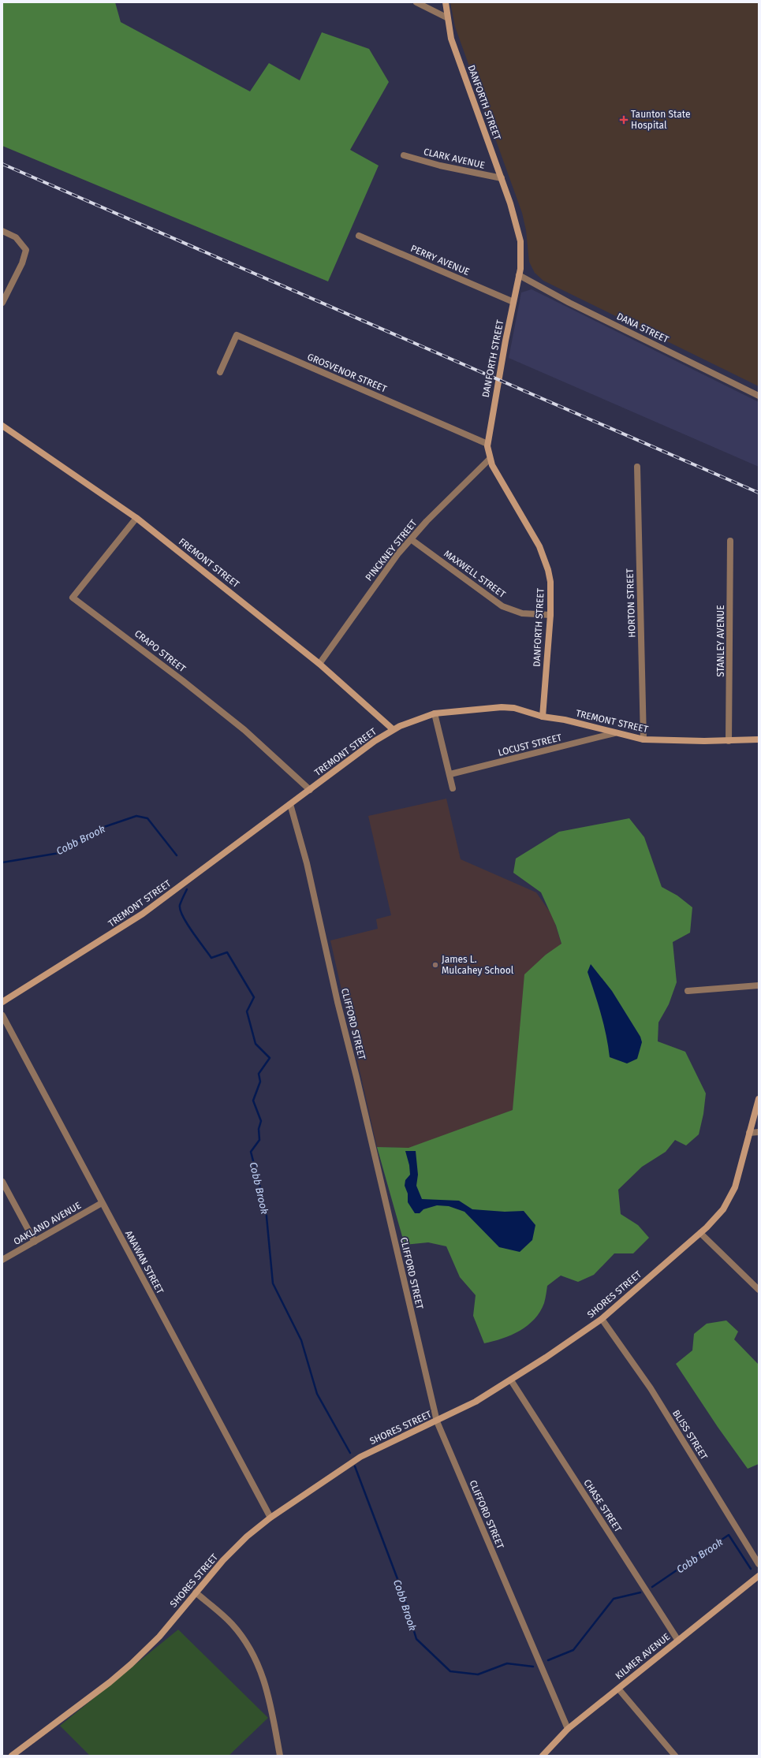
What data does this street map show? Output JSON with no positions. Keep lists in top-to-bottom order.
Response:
{
  "streets": {
    "street": [
      "DANFORTH STREET",
      "CLARK AVENUE",
      "PERRY AVENUE",
      "DANA STREET",
      "GROSVENOR STREET",
      "PINCKNEY STREET",
      "FREMONT STREET",
      "MAXWELL STREET",
      "HORTON STREET",
      "STANLEY AVENUE",
      "CRAPO STREET",
      "TREMONT STREET",
      "LOCUST STREET",
      "CLIFFORD STREET",
      "OAKLAND AVENUE",
      "ANAWAN STREET",
      "SHORES STREET",
      "BLISS STREET",
      "CHASE STREET",
      "KILMER AVENUE"
    ]
  },
  "crossings": [
    ["DANFORTH STREET", "CLARK AVENUE"],
    ["DANFORTH STREET", "PERRY AVENUE"],
    ["DANFORTH STREET", "DANA STREET"],
    ["DANFORTH STREET", "GROSVENOR STREET"],
    ["DANFORTH STREET", "PINCKNEY STREET"],
    ["DANFORTH STREET", "MAXWELL STREET"],
    ["DANFORTH STREET", "TREMONT STREET"],
    ["PINCKNEY STREET", "FREMONT STREET"],
    ["PINCKNEY STREET", "MAXWELL STREET"],
    ["FREMONT STREET", "CRAPO STREET"],
    ["FREMONT STREET", "TREMONT STREET"],
    ["HORTON STREET", "TREMONT STREET"],
    ["STANLEY AVENUE", "TREMONT STREET"],
    ["CRAPO STREET", "TREMONT STREET"],
    ["TREMONT STREET", "LOCUST STREET"],
    ["TREMONT STREET", "CLIFFORD STREET"],
    ["CLIFFORD STREET", "SHORES STREET"],
    ["CLIFFORD STREET", "KILMER AVENUE"],
    ["OAKLAND AVENUE", "ANAWAN STREET"],
    ["ANAWAN STREET", "SHORES STREET"],
    ["SHORES STREET", "BLISS STREET"],
    ["SHORES STREET", "CHASE STREET"],
    ["CHASE STREET", "KILMER AVENUE"]
  ],
  "water": ["Cobb Brook"],
  "places": {
    "health": ["Taunton State Hospital"],
    "other": ["James L. Mulcahey School"]
  }
}
